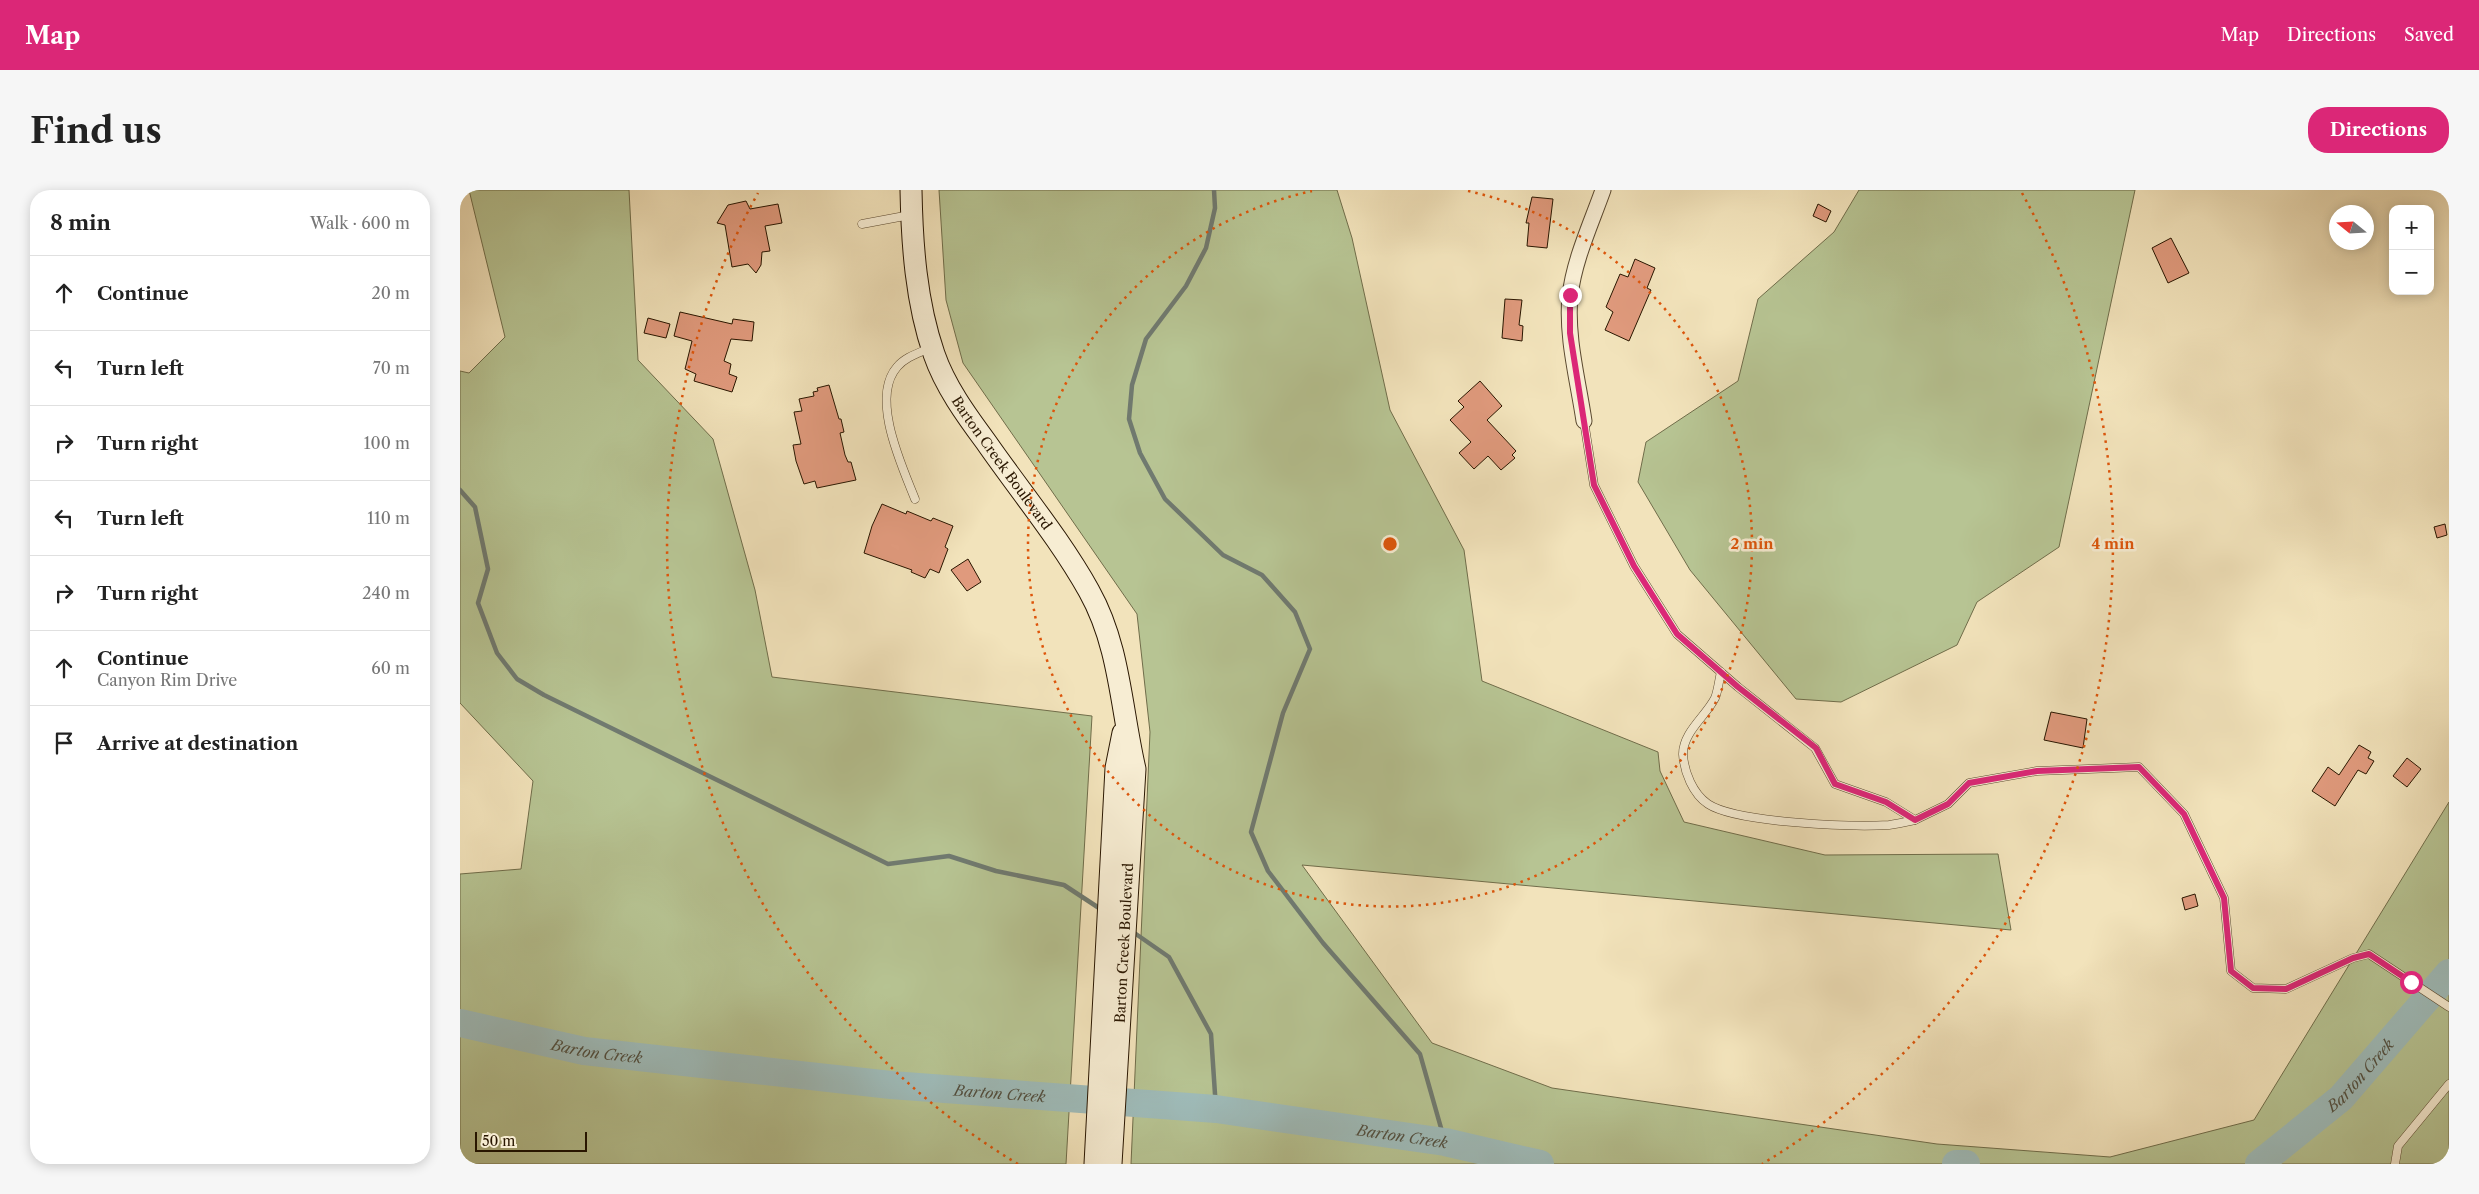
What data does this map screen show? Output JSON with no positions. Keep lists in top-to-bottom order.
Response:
{
  "streets": {
    "street": ["Barton Creek Boulevard"]
  },
  "water": ["Barton Creek"],
  "scale_bar": "50 m",
  "north": "left",
  "page": {
    "header": "Map",
    "nav": ["Map", "Directions", "Saved"],
    "buttons": "Directions",
    "title": "Find us",
    "heading": ["8 min", "Walk · 600 m"],
    "map_buttons": ["+", "−"],
    "list": [
      ["Continue", "20 m"],
      ["Turn left", "70 m"],
      ["Turn right", "100 m"],
      ["Turn left", "110 m"],
      ["Turn right", "240 m"],
      ["Continue", "Canyon Rim Drive", "60 m"],
      "Arrive at destination"
    ],
    "scale": "50 m"
  },
  "rings": ["2 min", "4 min"]
}
